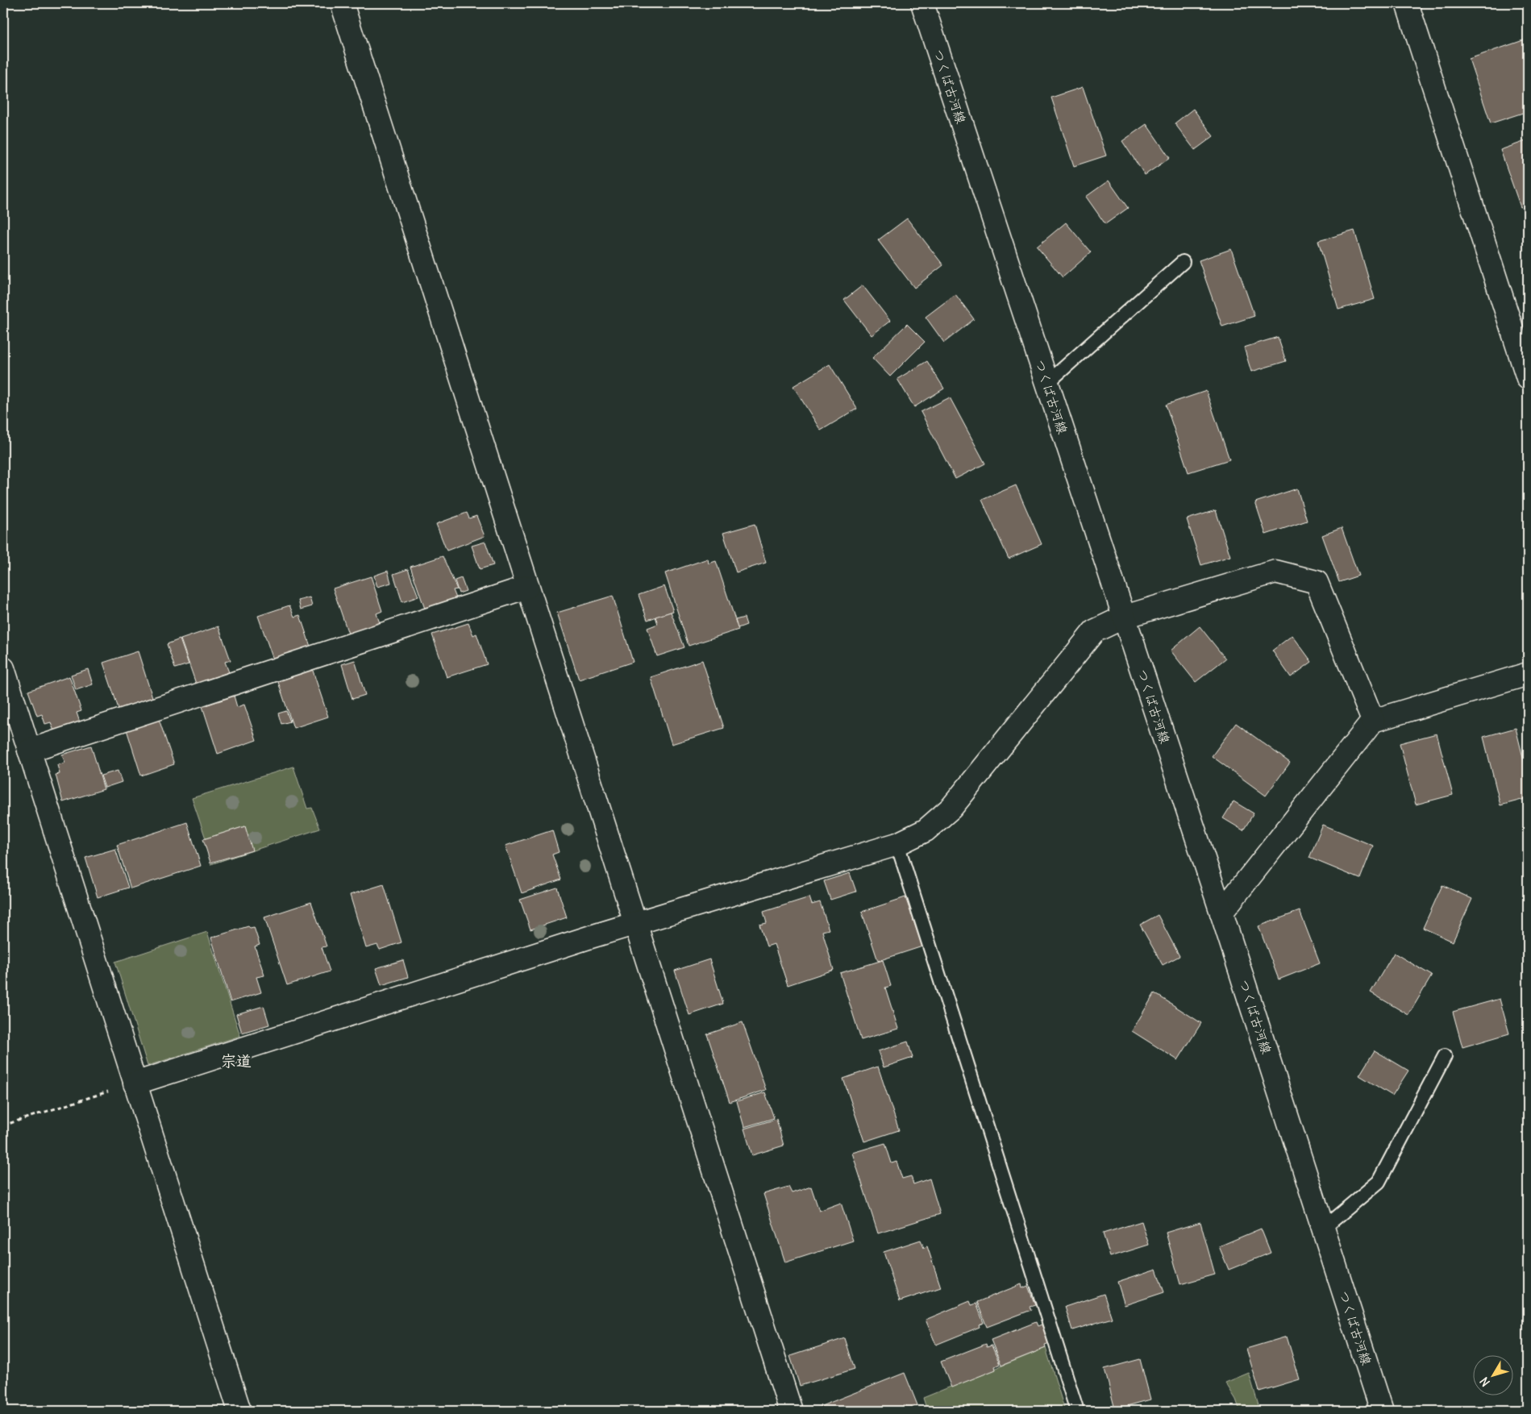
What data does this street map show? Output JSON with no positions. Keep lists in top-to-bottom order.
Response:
{
  "streets": {
    "street": ["つくば古河線"]
  },
  "districts": ["宗道"],
  "north": "bottom left"
}
